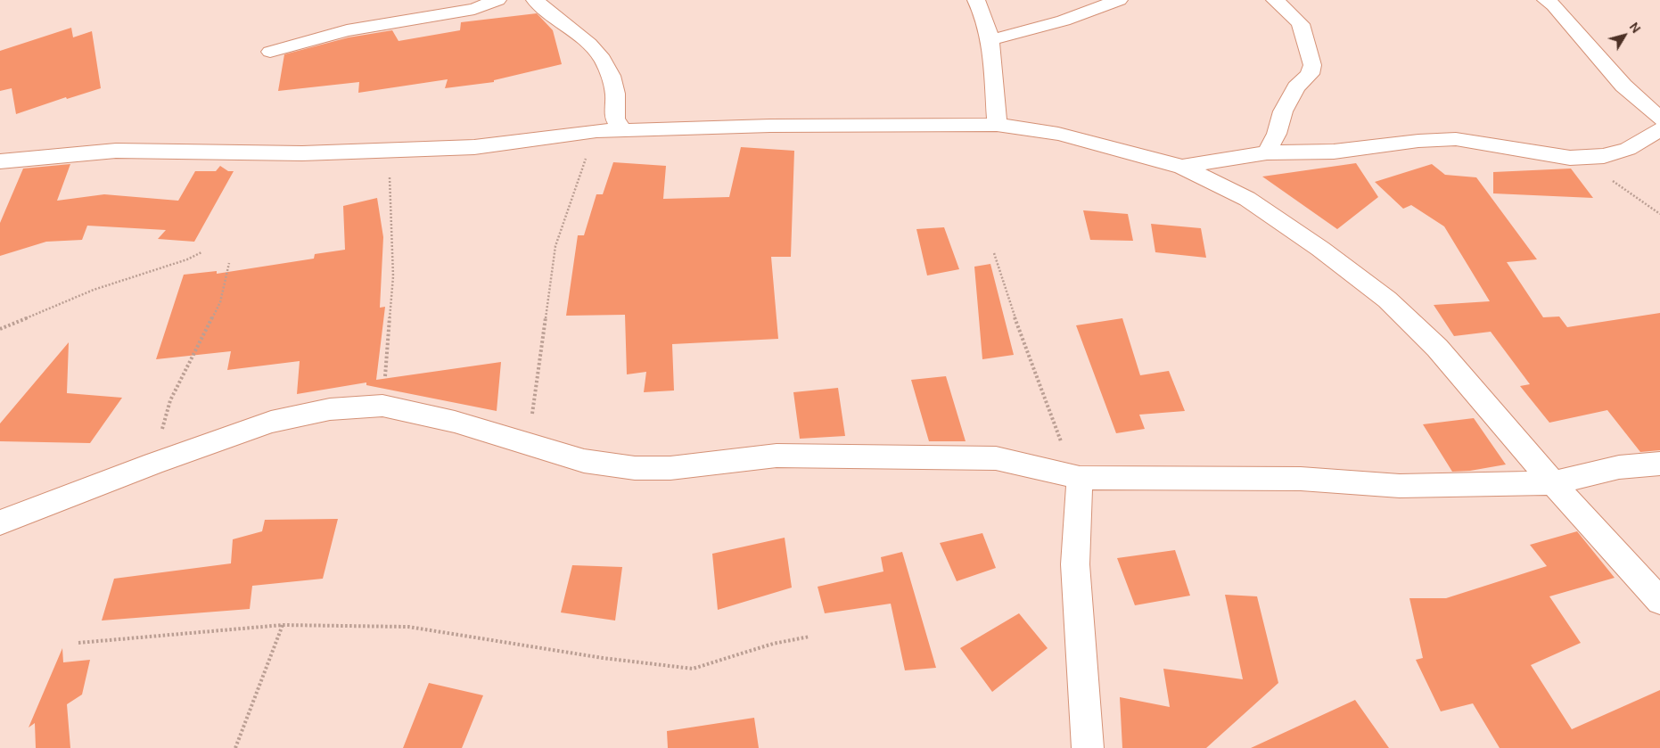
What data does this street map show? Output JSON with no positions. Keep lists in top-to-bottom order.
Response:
{
  "north": "top right"
}
